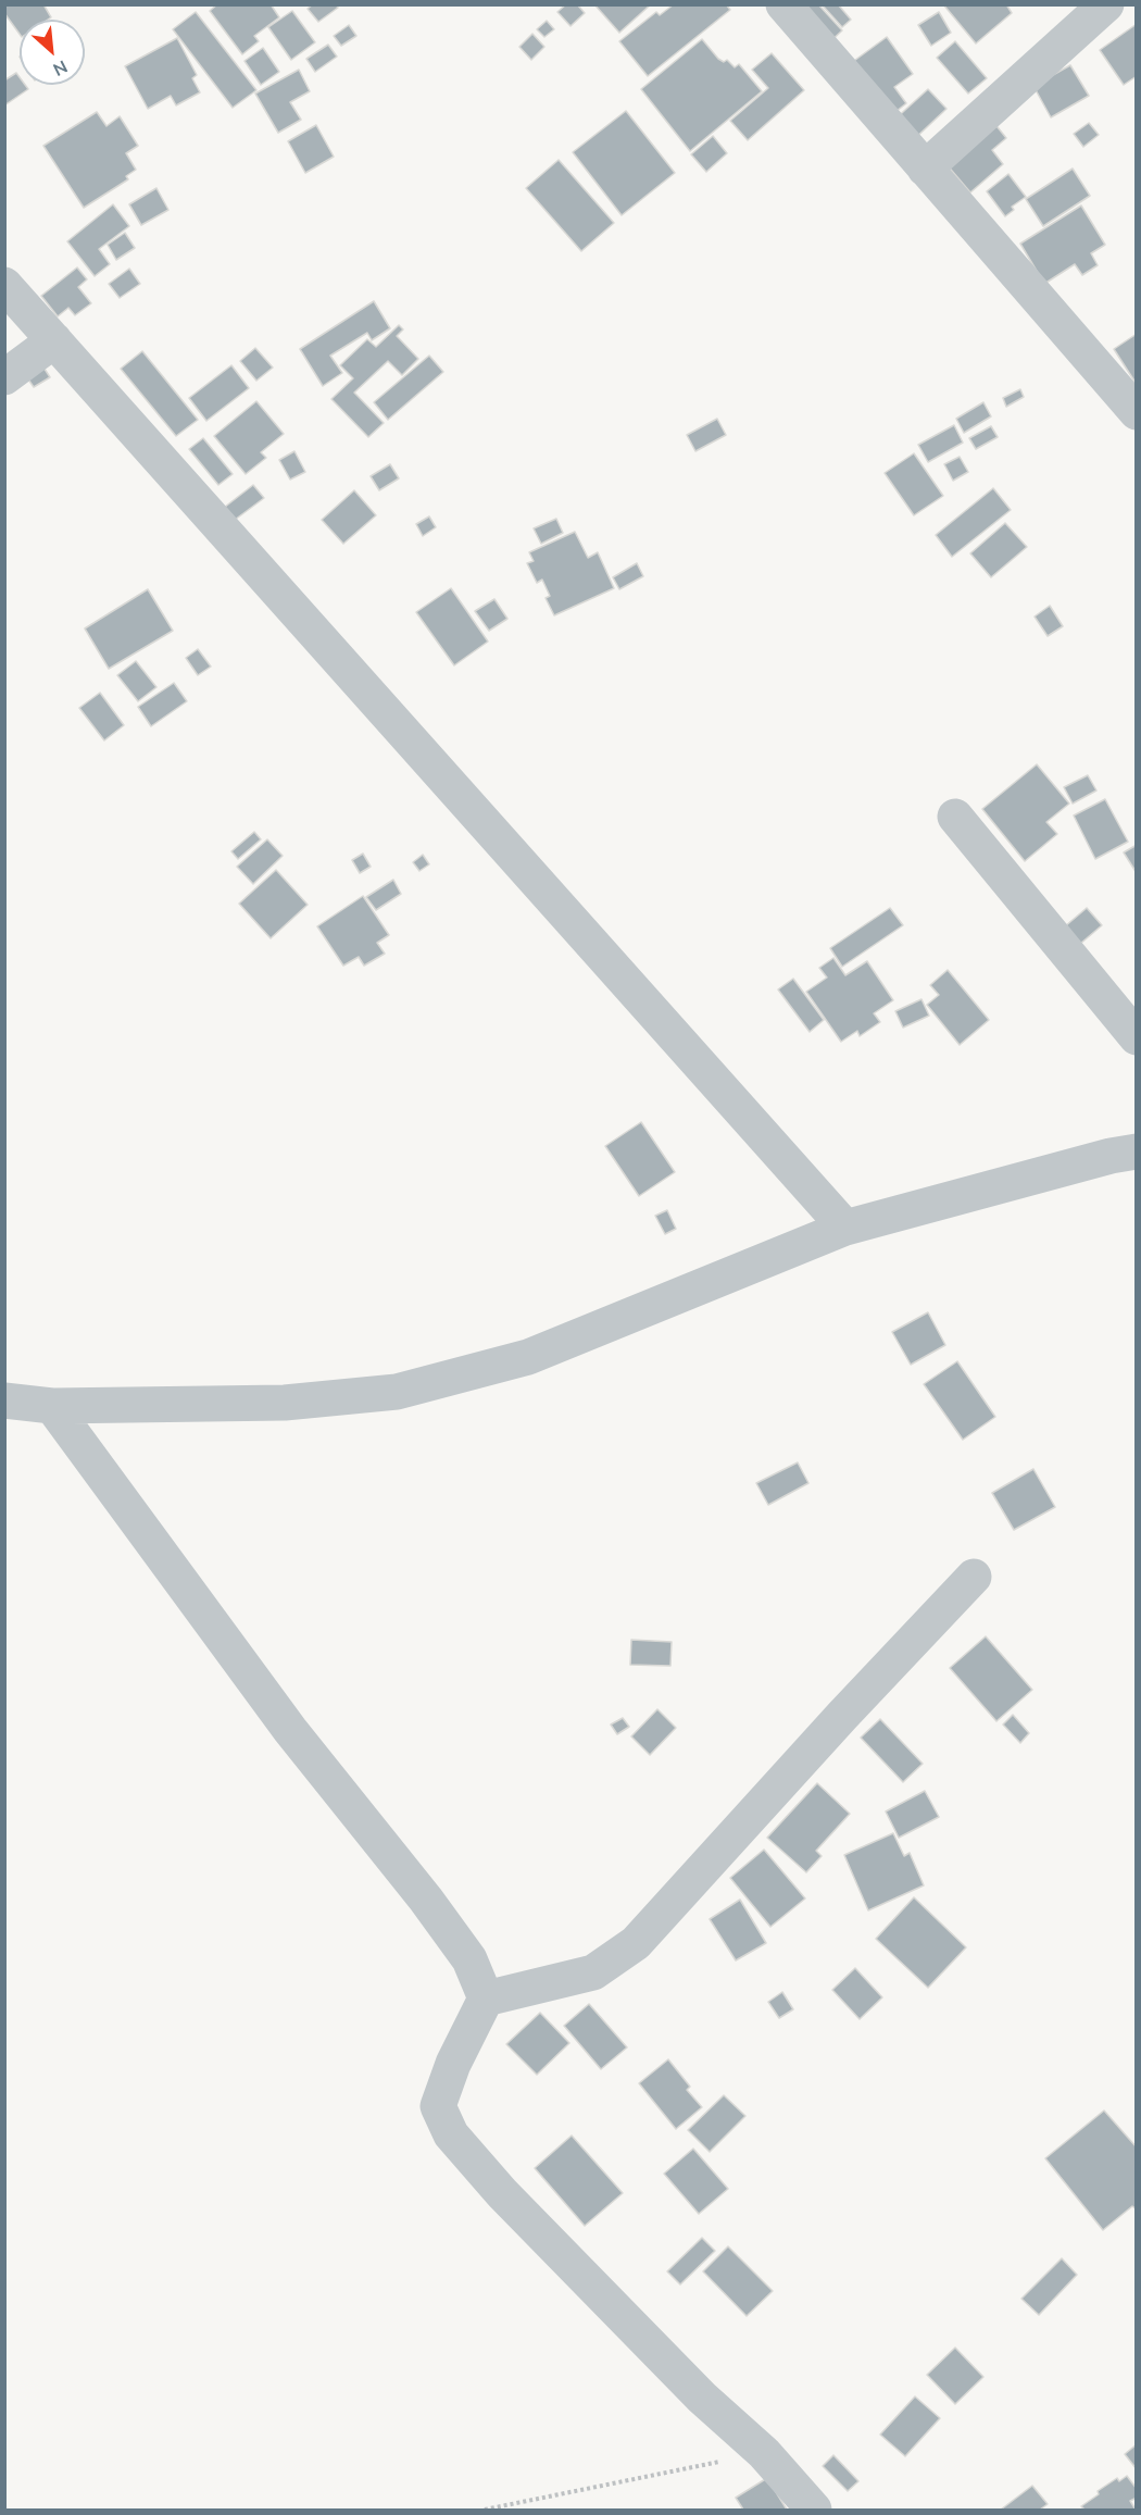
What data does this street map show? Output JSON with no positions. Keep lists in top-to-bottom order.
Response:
{
  "north": "bottom right"
}
